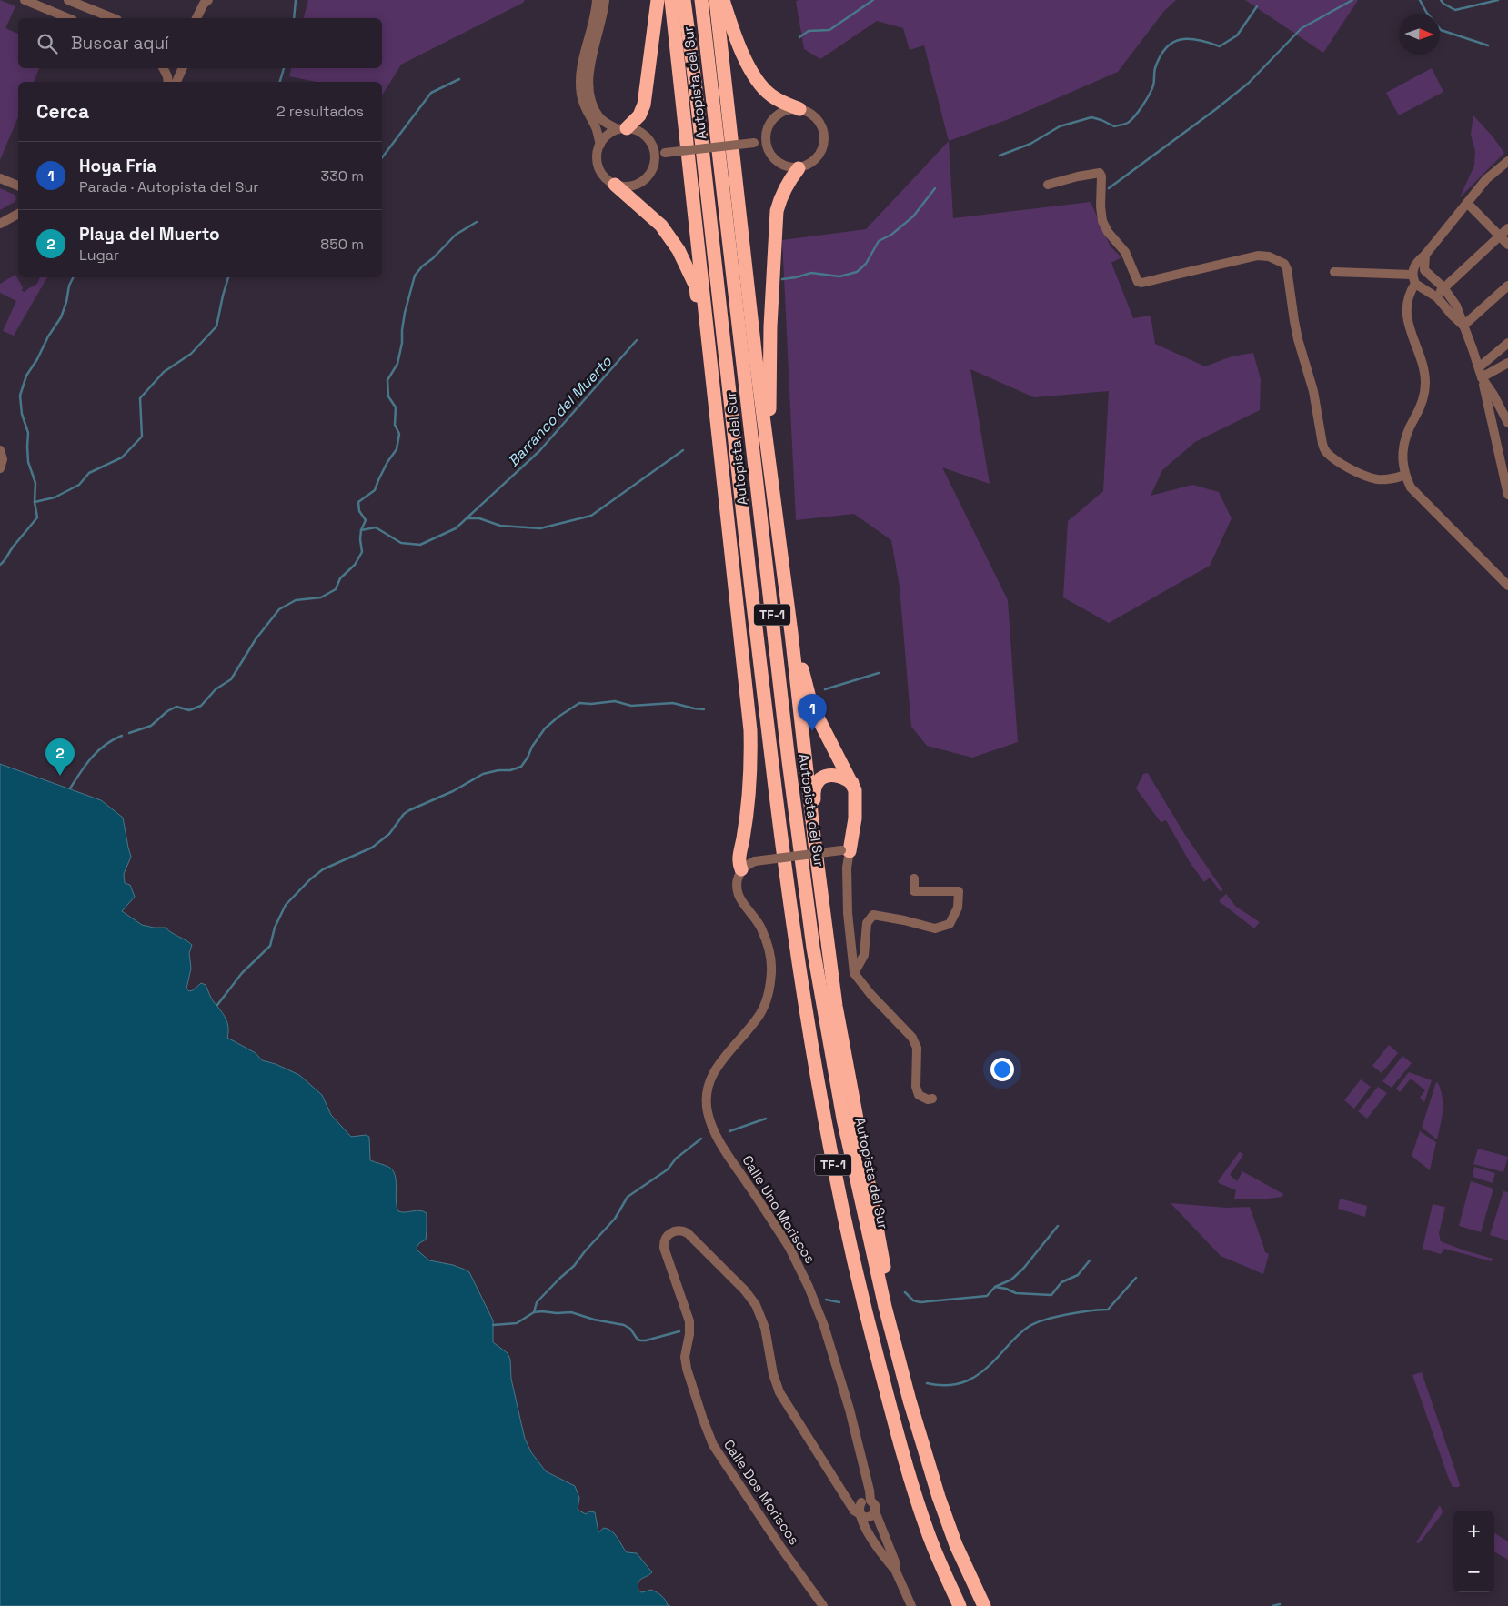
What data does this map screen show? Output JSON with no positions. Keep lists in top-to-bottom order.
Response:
{
  "streets": {
    "highway": ["Autopista del Sur", "TF-1"],
    "street": ["Calle Uno Moriscos", "Calle Dos Moriscos"]
  },
  "water": ["Barranco del Muerto"],
  "north": "right",
  "page": {
    "search": "Buscar aquí",
    "heading": ["Cerca", "2 resultados"],
    "list": [
      {
        "mark": "1",
        "name": "Hoya Fría",
        "note": "Parada · Autopista del Sur",
        "value": "330 m"
      },
      {
        "mark": "2",
        "name": "Playa del Muerto",
        "note": "Lugar",
        "value": "850 m"
      }
    ],
    "pins": ["1", "2"],
    "map_buttons": ["+", "−"]
  }
}
